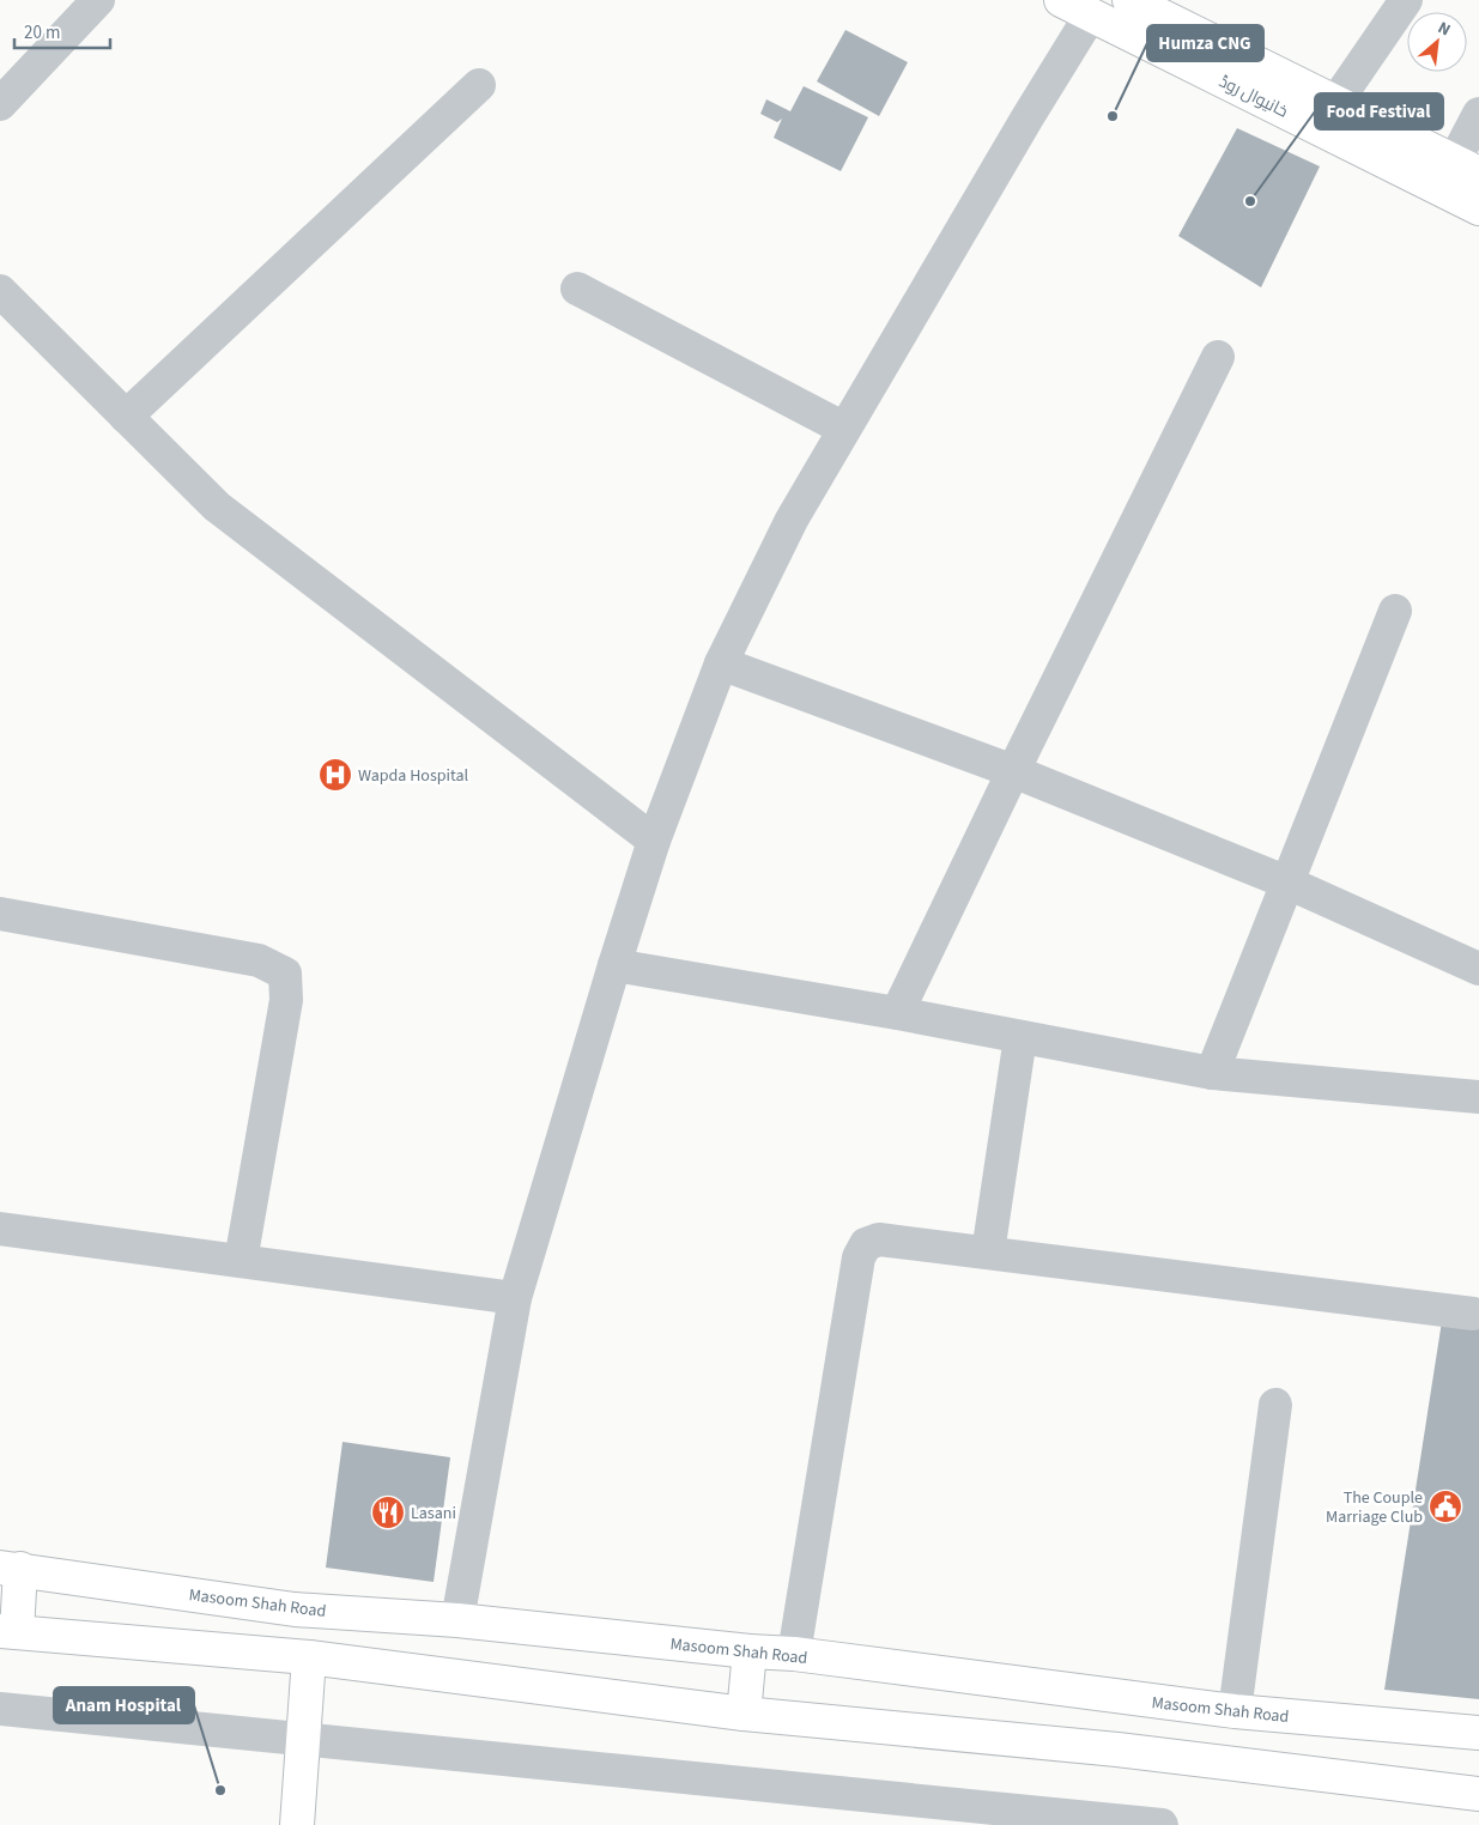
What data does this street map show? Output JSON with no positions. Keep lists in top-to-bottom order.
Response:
{
  "streets": {
    "main road": ["خانیوال روڈ", "Masoom Shah Road"]
  },
  "places": {
    "other": ["Humza CNG", "Food Festival", "Anam Hospital"],
    "hospital": ["Wapda Hospital"],
    "public building": ["The Couple Marriage Club"],
    "restaurant": ["Lasani"]
  },
  "scale_bar": "20 m",
  "north": "top right"
}
